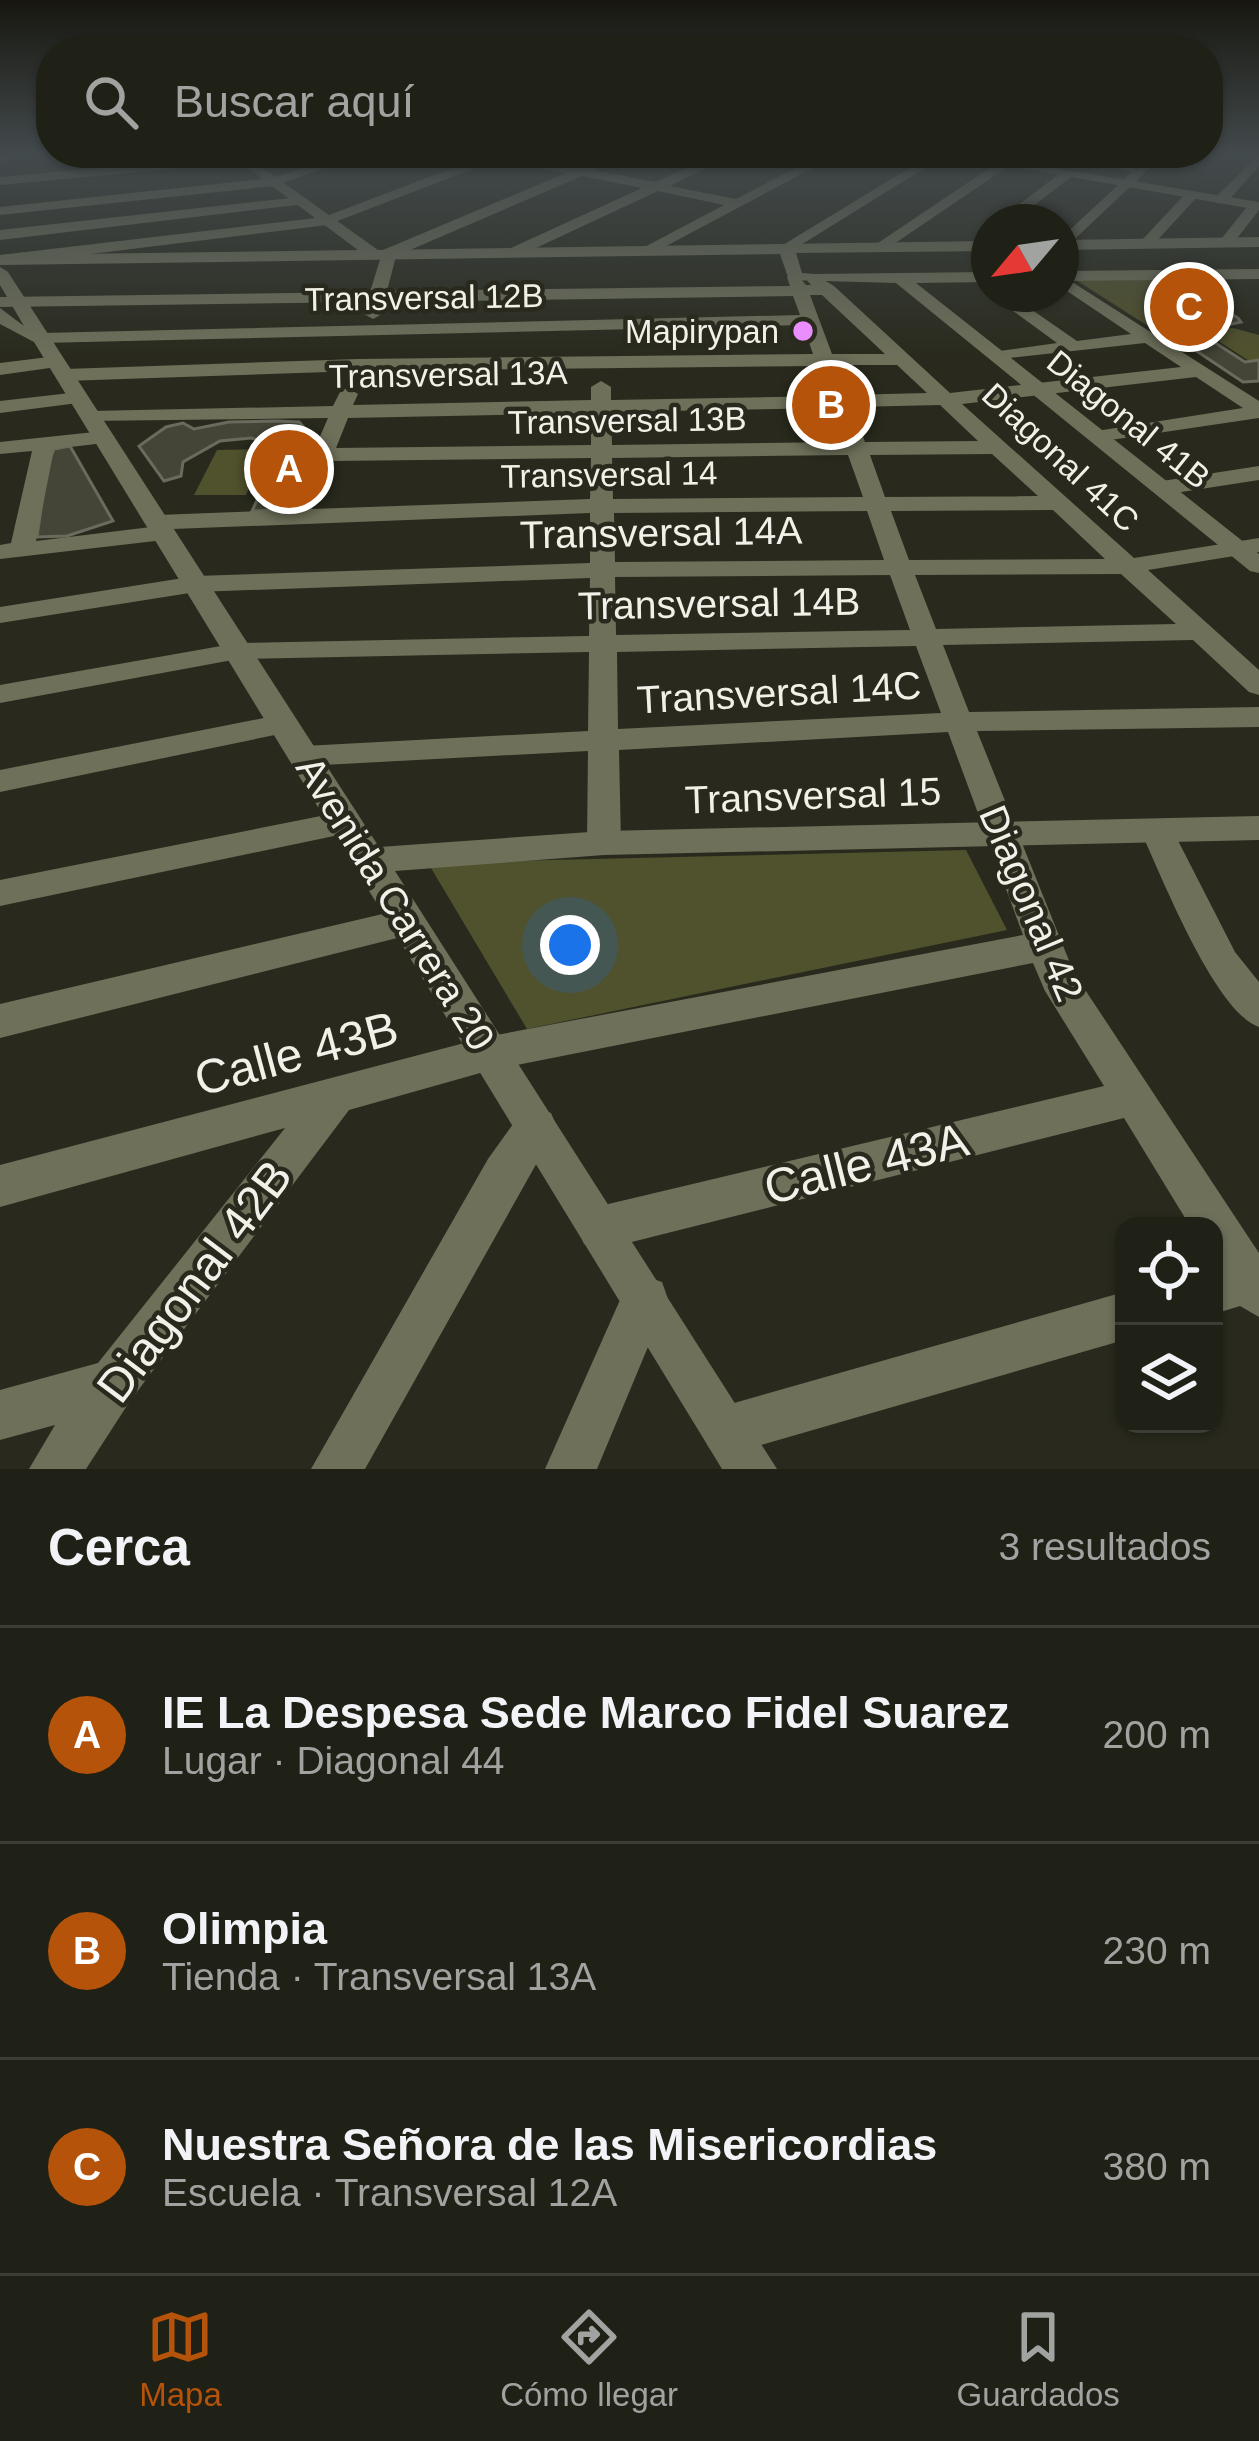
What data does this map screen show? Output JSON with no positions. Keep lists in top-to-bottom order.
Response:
{
  "streets": {
    "street": [
      "Transversal 12B",
      "Transversal 13A",
      "Diagonal 41B",
      "Transversal 13B",
      "Diagonal 41C",
      "Transversal 14",
      "Transversal 14A",
      "Transversal 14B",
      "Transversal 14C",
      "Transversal 15",
      "Avenida Carrera 20",
      "Diagonal 42",
      "Calle 43B",
      "Calle 43A",
      "Diagonal 42B"
    ]
  },
  "crossings": [
    ["Transversal 12B", "Diagonal 41C"],
    ["Transversal 12B", "Avenida Carrera 20"],
    ["Transversal 12B", "Diagonal 42"],
    ["Transversal 13A", "Diagonal 41C"],
    ["Transversal 13A", "Avenida Carrera 20"],
    ["Transversal 13A", "Diagonal 42"],
    ["Transversal 13B", "Diagonal 41C"],
    ["Transversal 13B", "Diagonal 42"],
    ["Diagonal 41C", "Transversal 14"],
    ["Diagonal 41C", "Transversal 14A"],
    ["Diagonal 41C", "Transversal 14B"],
    ["Diagonal 41C", "Diagonal 42"],
    ["Transversal 14", "Avenida Carrera 20"],
    ["Transversal 14", "Diagonal 42"],
    ["Transversal 14A", "Avenida Carrera 20"],
    ["Transversal 14A", "Diagonal 42"],
    ["Transversal 14B", "Avenida Carrera 20"],
    ["Transversal 14B", "Diagonal 42"],
    ["Transversal 14C", "Avenida Carrera 20"],
    ["Transversal 14C", "Diagonal 42"],
    ["Transversal 15", "Avenida Carrera 20"],
    ["Transversal 15", "Diagonal 42"],
    ["Avenida Carrera 20", "Calle 43B"],
    ["Avenida Carrera 20", "Calle 43A"],
    ["Diagonal 42", "Calle 43B"],
    ["Diagonal 42", "Calle 43A"],
    ["Calle 43B", "Diagonal 42B"]
  ],
  "places": ["Mapirypan"],
  "north": "bottom left",
  "page": {
    "search": "Buscar aquí",
    "pins": ["C", "B", "A"],
    "heading": ["Cerca", "3 resultados"],
    "list": [
      {
        "mark": "A",
        "name": "IE La Despesa Sede Marco Fidel Suarez",
        "note": "Lugar · Diagonal 44",
        "value": "200 m"
      },
      {
        "mark": "B",
        "name": "Olimpia",
        "note": "Tienda · Transversal 13A",
        "value": "230 m"
      },
      {
        "mark": "C",
        "name": "Nuestra Señora de las Misericordias",
        "note": "Escuela · Transversal 12A",
        "value": "380 m"
      }
    ],
    "nav": ["Mapa", "Cómo llegar", "Guardados"]
  }
}
